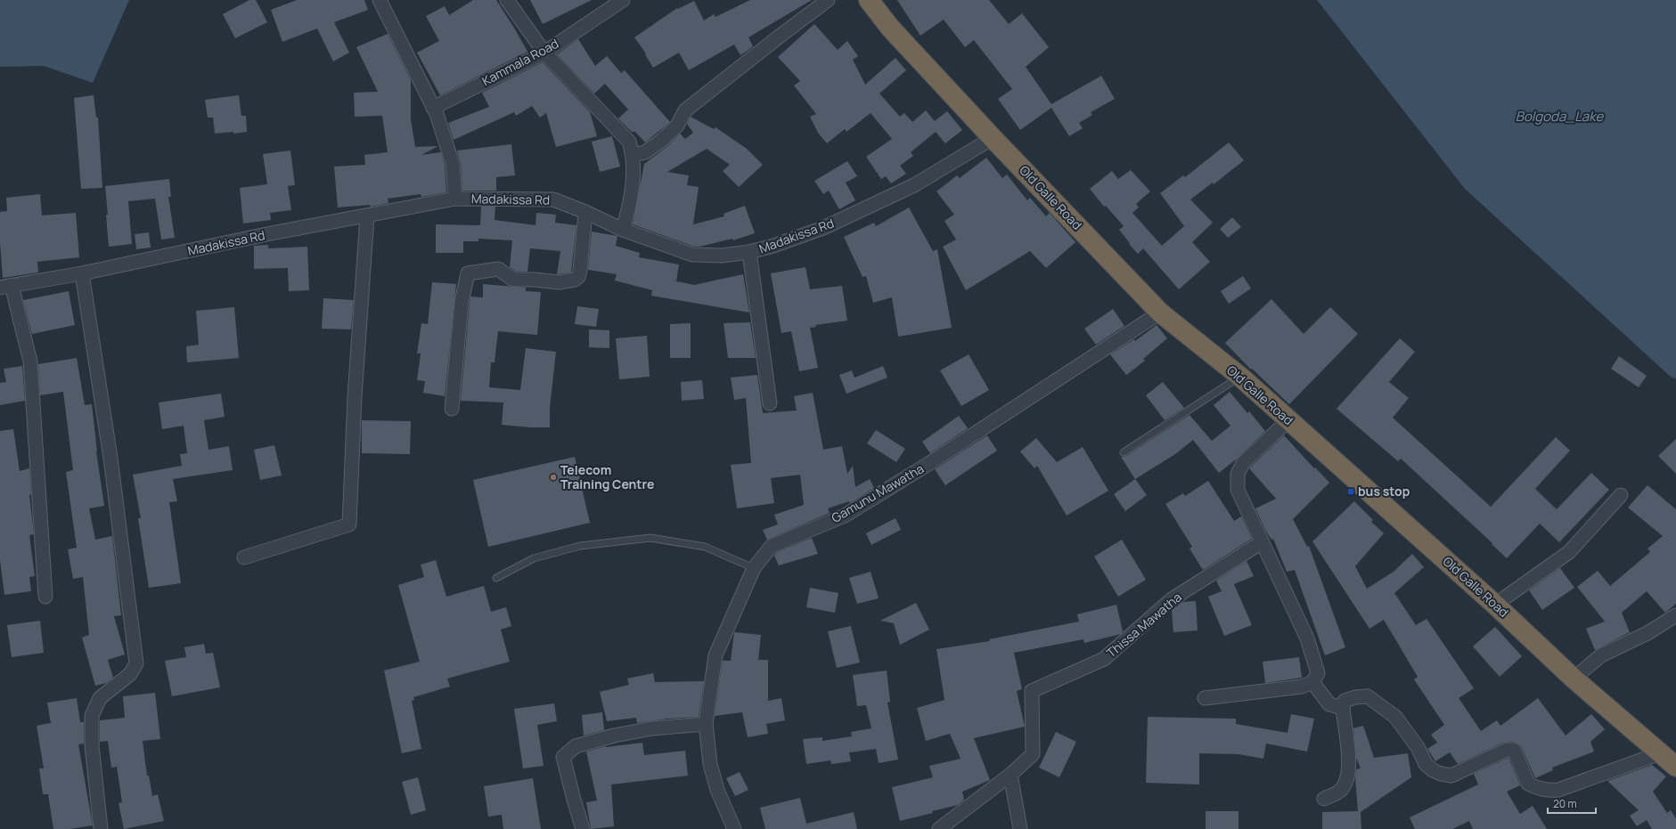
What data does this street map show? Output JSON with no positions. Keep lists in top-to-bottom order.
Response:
{
  "streets": {
    "highway": ["Old Galle Road"],
    "street": [
      "Kammala Road",
      "Madakissa Rd",
      "Gamunu Mawatha",
      "Thissa Mawatha"
    ]
  },
  "crossings": [
    ["Old Galle Road", "Madakissa Rd"],
    ["Old Galle Road", "Gamunu Mawatha"]
  ],
  "water": ["Bolgoda_Lake"],
  "places": {
    "other": ["Telecom Training Centre"],
    "transit": ["bus stop"]
  },
  "scale_bar": "20 m"
}
